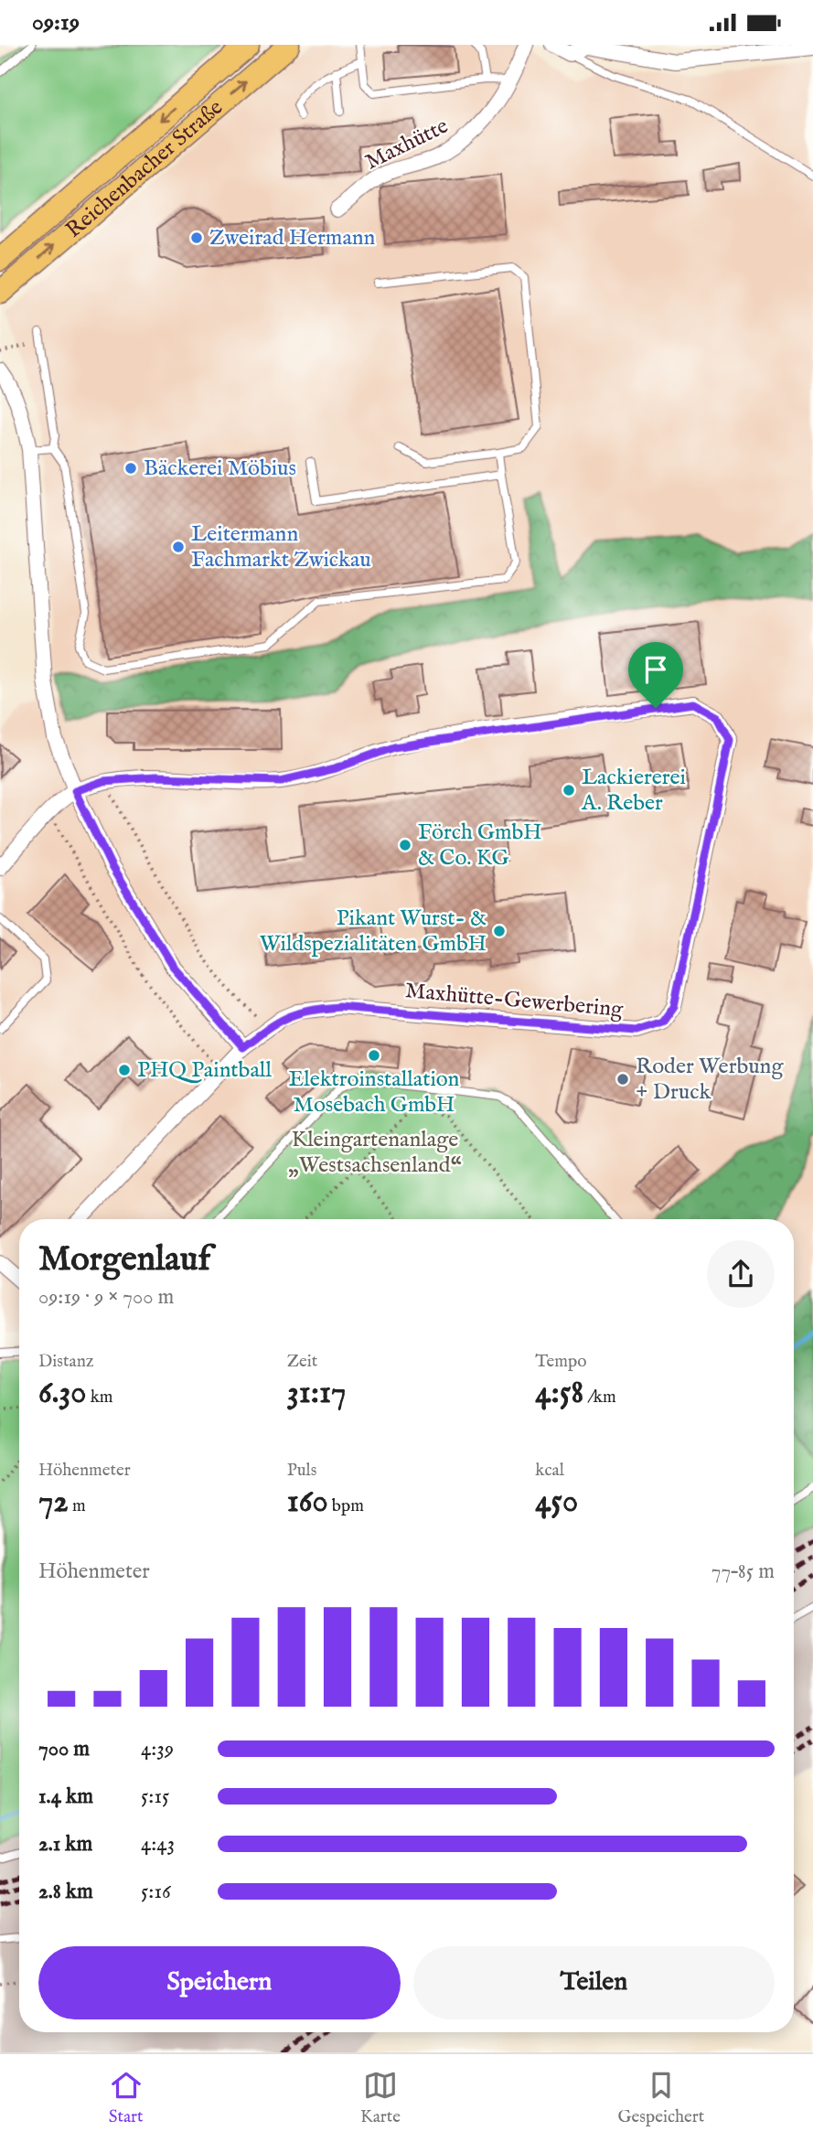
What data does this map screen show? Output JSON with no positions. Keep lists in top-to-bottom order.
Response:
{
  "streets": {
    "main road": ["Reichenbacher Straße"],
    "street": ["Maxhütte", "Maxhütte-Gewerbering"]
  },
  "parks": ["Kleingartenanlage „Westsachsenland“"],
  "places": [
    "Zweirad Hermann",
    "Bäckerei Möbius",
    "Leitermann Fachmarkt Zwickau",
    "Lackiererei A. Reber",
    "Förch GmbH & Co. KG",
    "Pikant Wurst- & Wildspezialitäten GmbH",
    "Elektroinstallation Mosebach GmbH",
    "PHQ Paintball",
    "Roder Werbung + Druck"
  ],
  "page": {
    "status": "09:19",
    "heading": ["Morgenlauf", "09:19 · 9 × 700 m"],
    "stats": [
      ["Distanz", "6.30 km"],
      ["Zeit", "31:17"],
      ["Tempo", "4:58 /km"],
      ["Höhenmeter", "72 m"],
      ["Puls", "160 bpm"],
      ["kcal", "450"]
    ],
    "chart": ["Höhenmeter", "77–85 m"],
    "list": [
      {
        "name": "700 m",
        "note": "4:39"
      },
      {
        "name": "1.4 km",
        "note": "5:15"
      },
      {
        "name": "2.1 km",
        "note": "4:43"
      },
      {
        "name": "2.8 km",
        "note": "5:16"
      }
    ],
    "buttons": ["Speichern", "Teilen"],
    "tabs": ["Start", "Karte", "Gespeichert"]
  }
}
